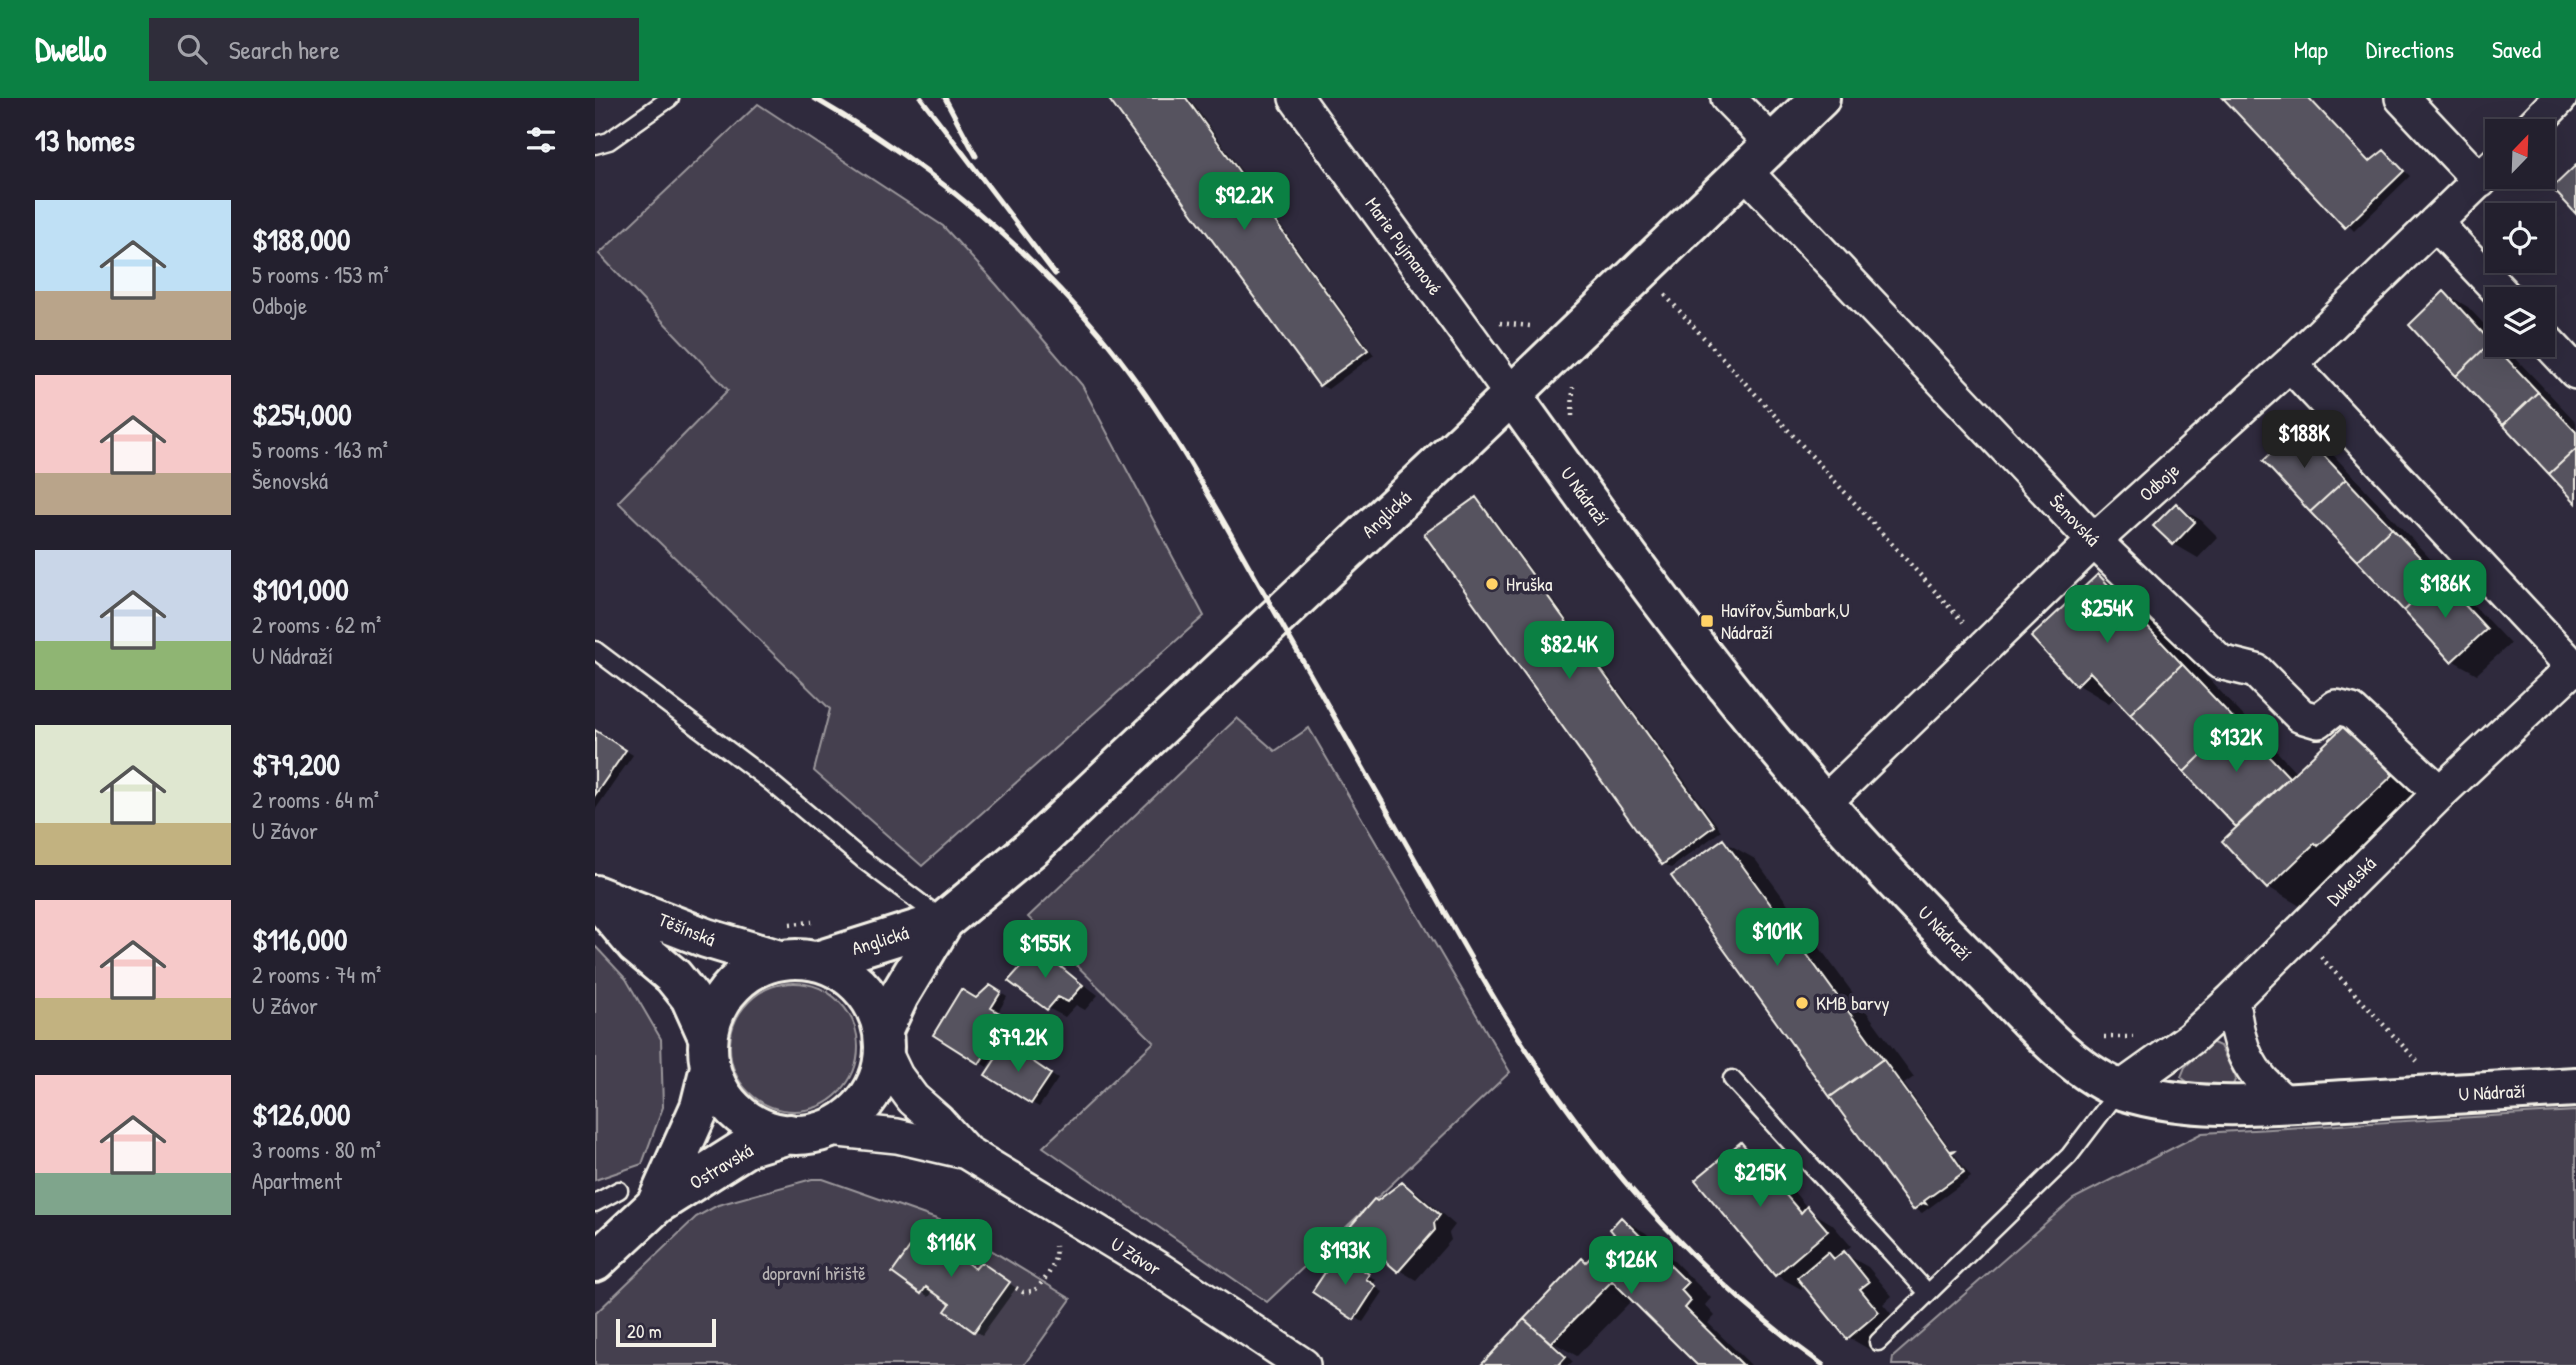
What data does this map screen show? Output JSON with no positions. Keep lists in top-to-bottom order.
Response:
{
  "streets": {
    "street": [
      "Marie Pujmanové",
      "Odboje",
      "U Nádraží",
      "Anglická",
      "Šenovská",
      "Dukelská",
      "Těšínská",
      "Ostravská",
      "U Závor"
    ]
  },
  "crossings": [
    ["Marie Pujmanové", "U Nádraží"],
    ["Marie Pujmanové", "Anglická"],
    ["Odboje", "U Nádraží"],
    ["Odboje", "Šenovská"],
    ["U Nádraží", "Anglická"],
    ["U Nádraží", "Dukelská"],
    ["Anglická", "Šenovská"],
    ["Anglická", "Těšínská"],
    ["Anglická", "Ostravská"],
    ["Anglická", "U Závor"],
    ["Šenovská", "Dukelská"],
    ["Těšínská", "Ostravská"],
    ["Těšínská", "U Závor"],
    ["Ostravská", "U Závor"]
  ],
  "parks": ["dopravní hřiště"],
  "places": {
    "other": ["Hruška", "KMB barvy"],
    "transit": ["Havířov,Šumbark,U Nádraží"]
  },
  "scale_bar": "20 m",
  "north": "top right",
  "page": {
    "header": "Dwello",
    "search": "Search here",
    "nav": ["Map", "Directions", "Saved"],
    "heading": "13 homes",
    "price": [
      "$92.2K",
      "$188K",
      "$186K",
      "$254K",
      "$82.4K",
      "$132K",
      "$101K",
      "$155K",
      "$79.2K",
      "$215K",
      "$116K",
      "$193K",
      "$126K"
    ],
    "list": [
      {
        "name": "$188,000",
        "note": "5 rooms · 153 m² · Odboje"
      },
      {
        "name": "$254,000",
        "note": "5 rooms · 163 m² · Šenovská"
      },
      {
        "name": "$101,000",
        "note": "2 rooms · 62 m² · U Nádraží"
      },
      {
        "name": "$79,200",
        "note": "2 rooms · 64 m² · U Závor"
      },
      {
        "name": "$116,000",
        "note": "2 rooms · 74 m² · U Závor"
      },
      {
        "name": "$126,000",
        "note": "3 rooms · 80 m² · Apartment"
      }
    ],
    "scale": "20 m"
  }
}
